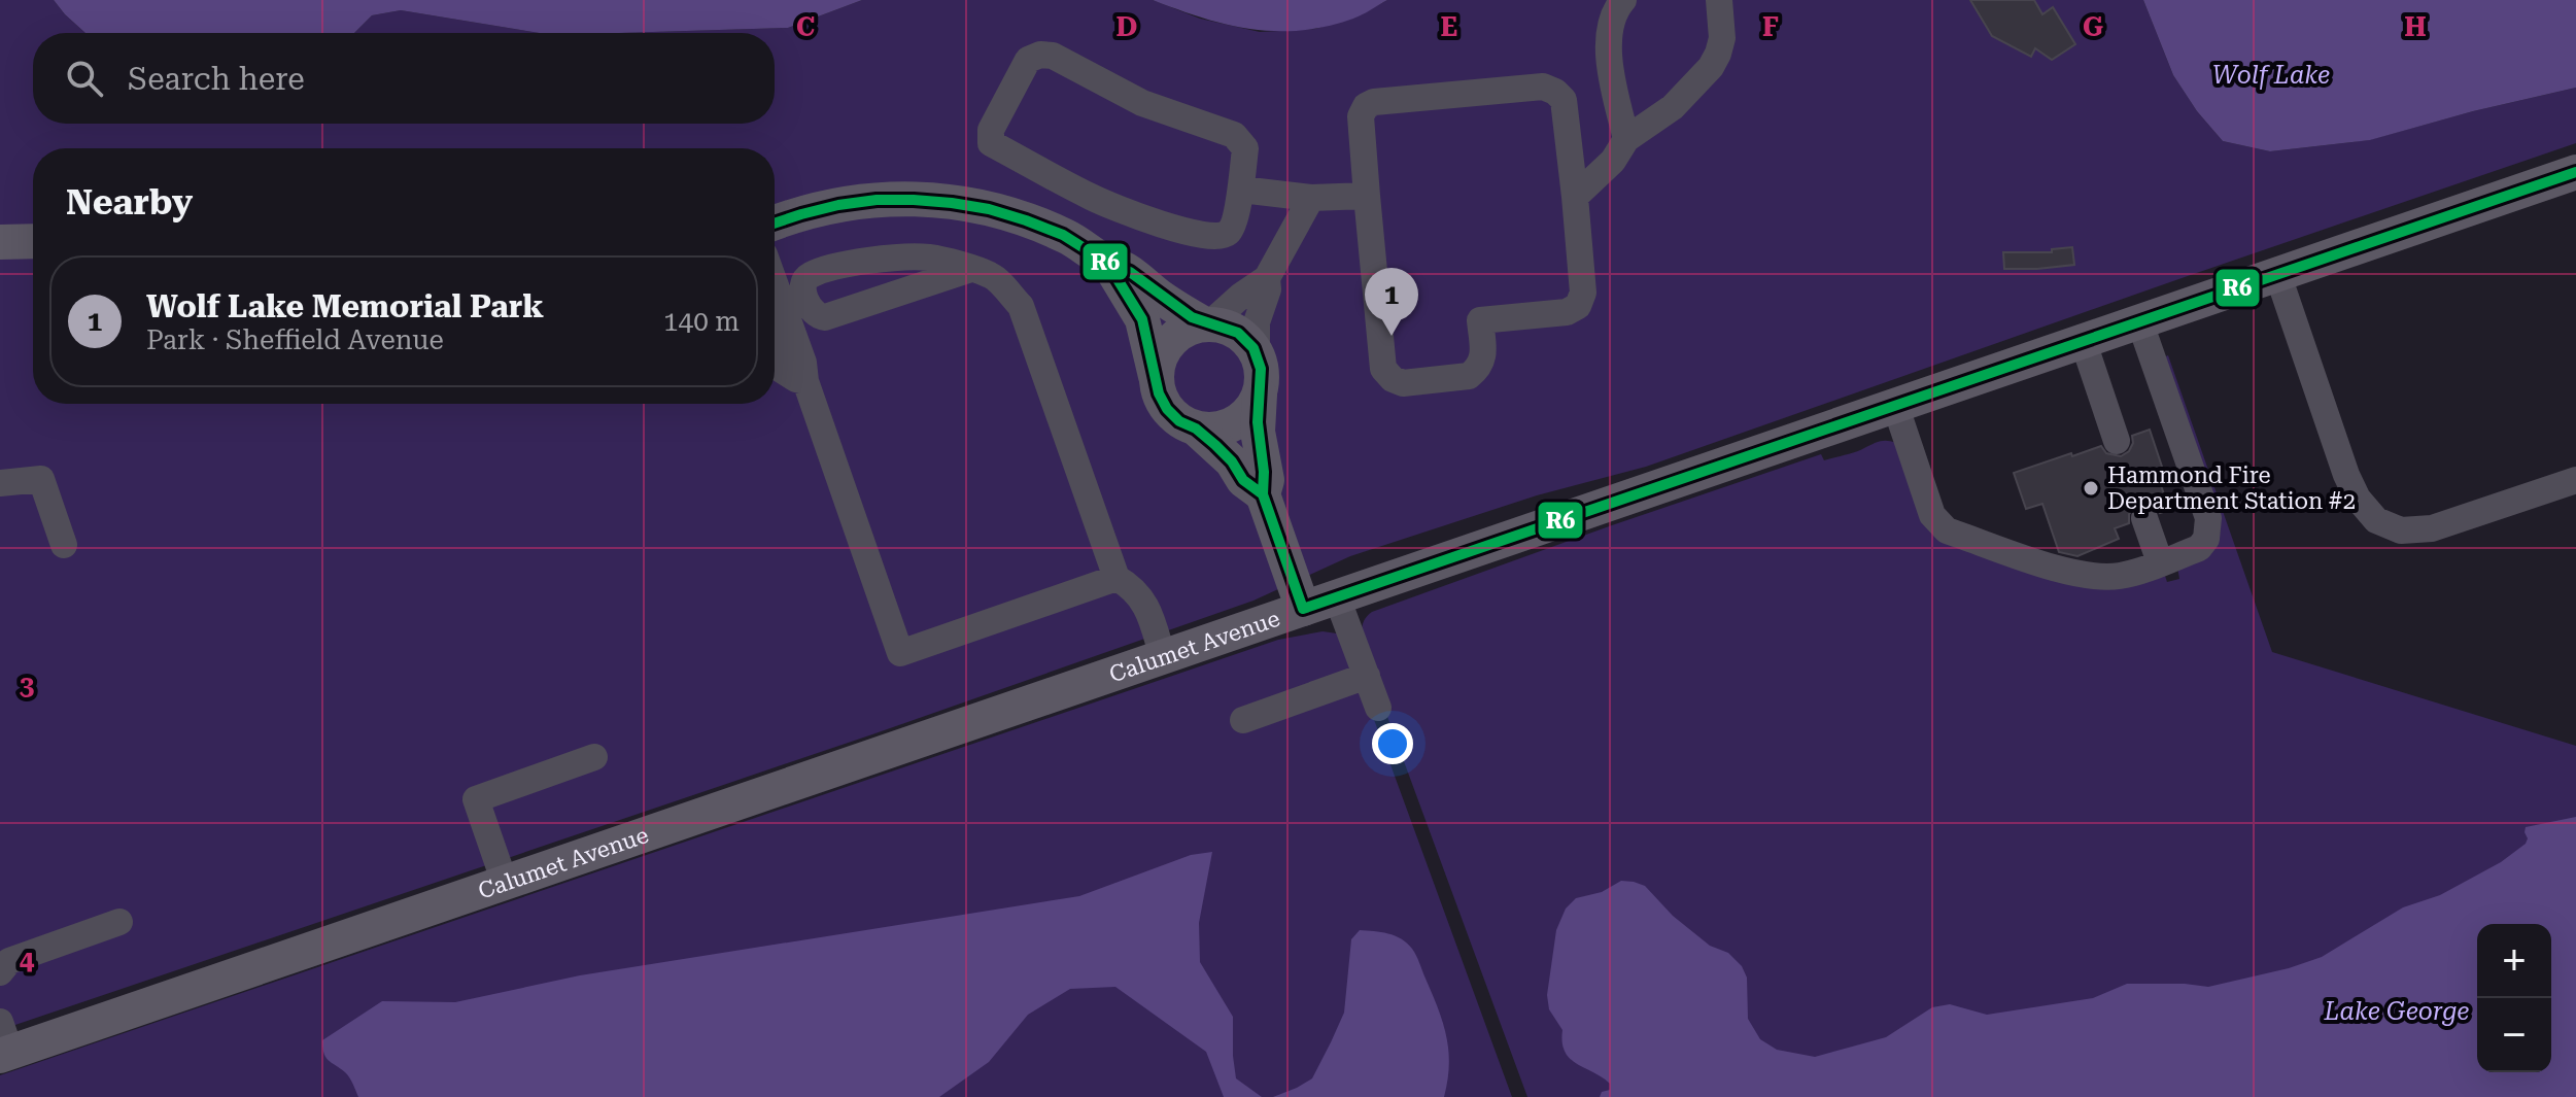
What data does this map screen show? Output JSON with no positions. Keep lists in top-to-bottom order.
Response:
{
  "streets": {
    "main road": ["Calumet Avenue"]
  },
  "water": ["Wolf Lake", "Lake George"],
  "places": ["Hammond Fire Department Station #2"],
  "lines": ["transit line R6"],
  "page": {
    "search": "Search here",
    "heading": "Nearby",
    "list": [
      {
        "mark": "1",
        "name": "Wolf Lake Memorial Park",
        "note": "Park · Sheffield Avenue",
        "value": "140 m"
      }
    ],
    "pins": "1",
    "map_buttons": ["+", "−"]
  },
  "grid": {
    "columns": [
      "C",
      "D",
      "E",
      "F",
      "G",
      "H"
    ],
    "rows": ["3", "4"]
  }
}
